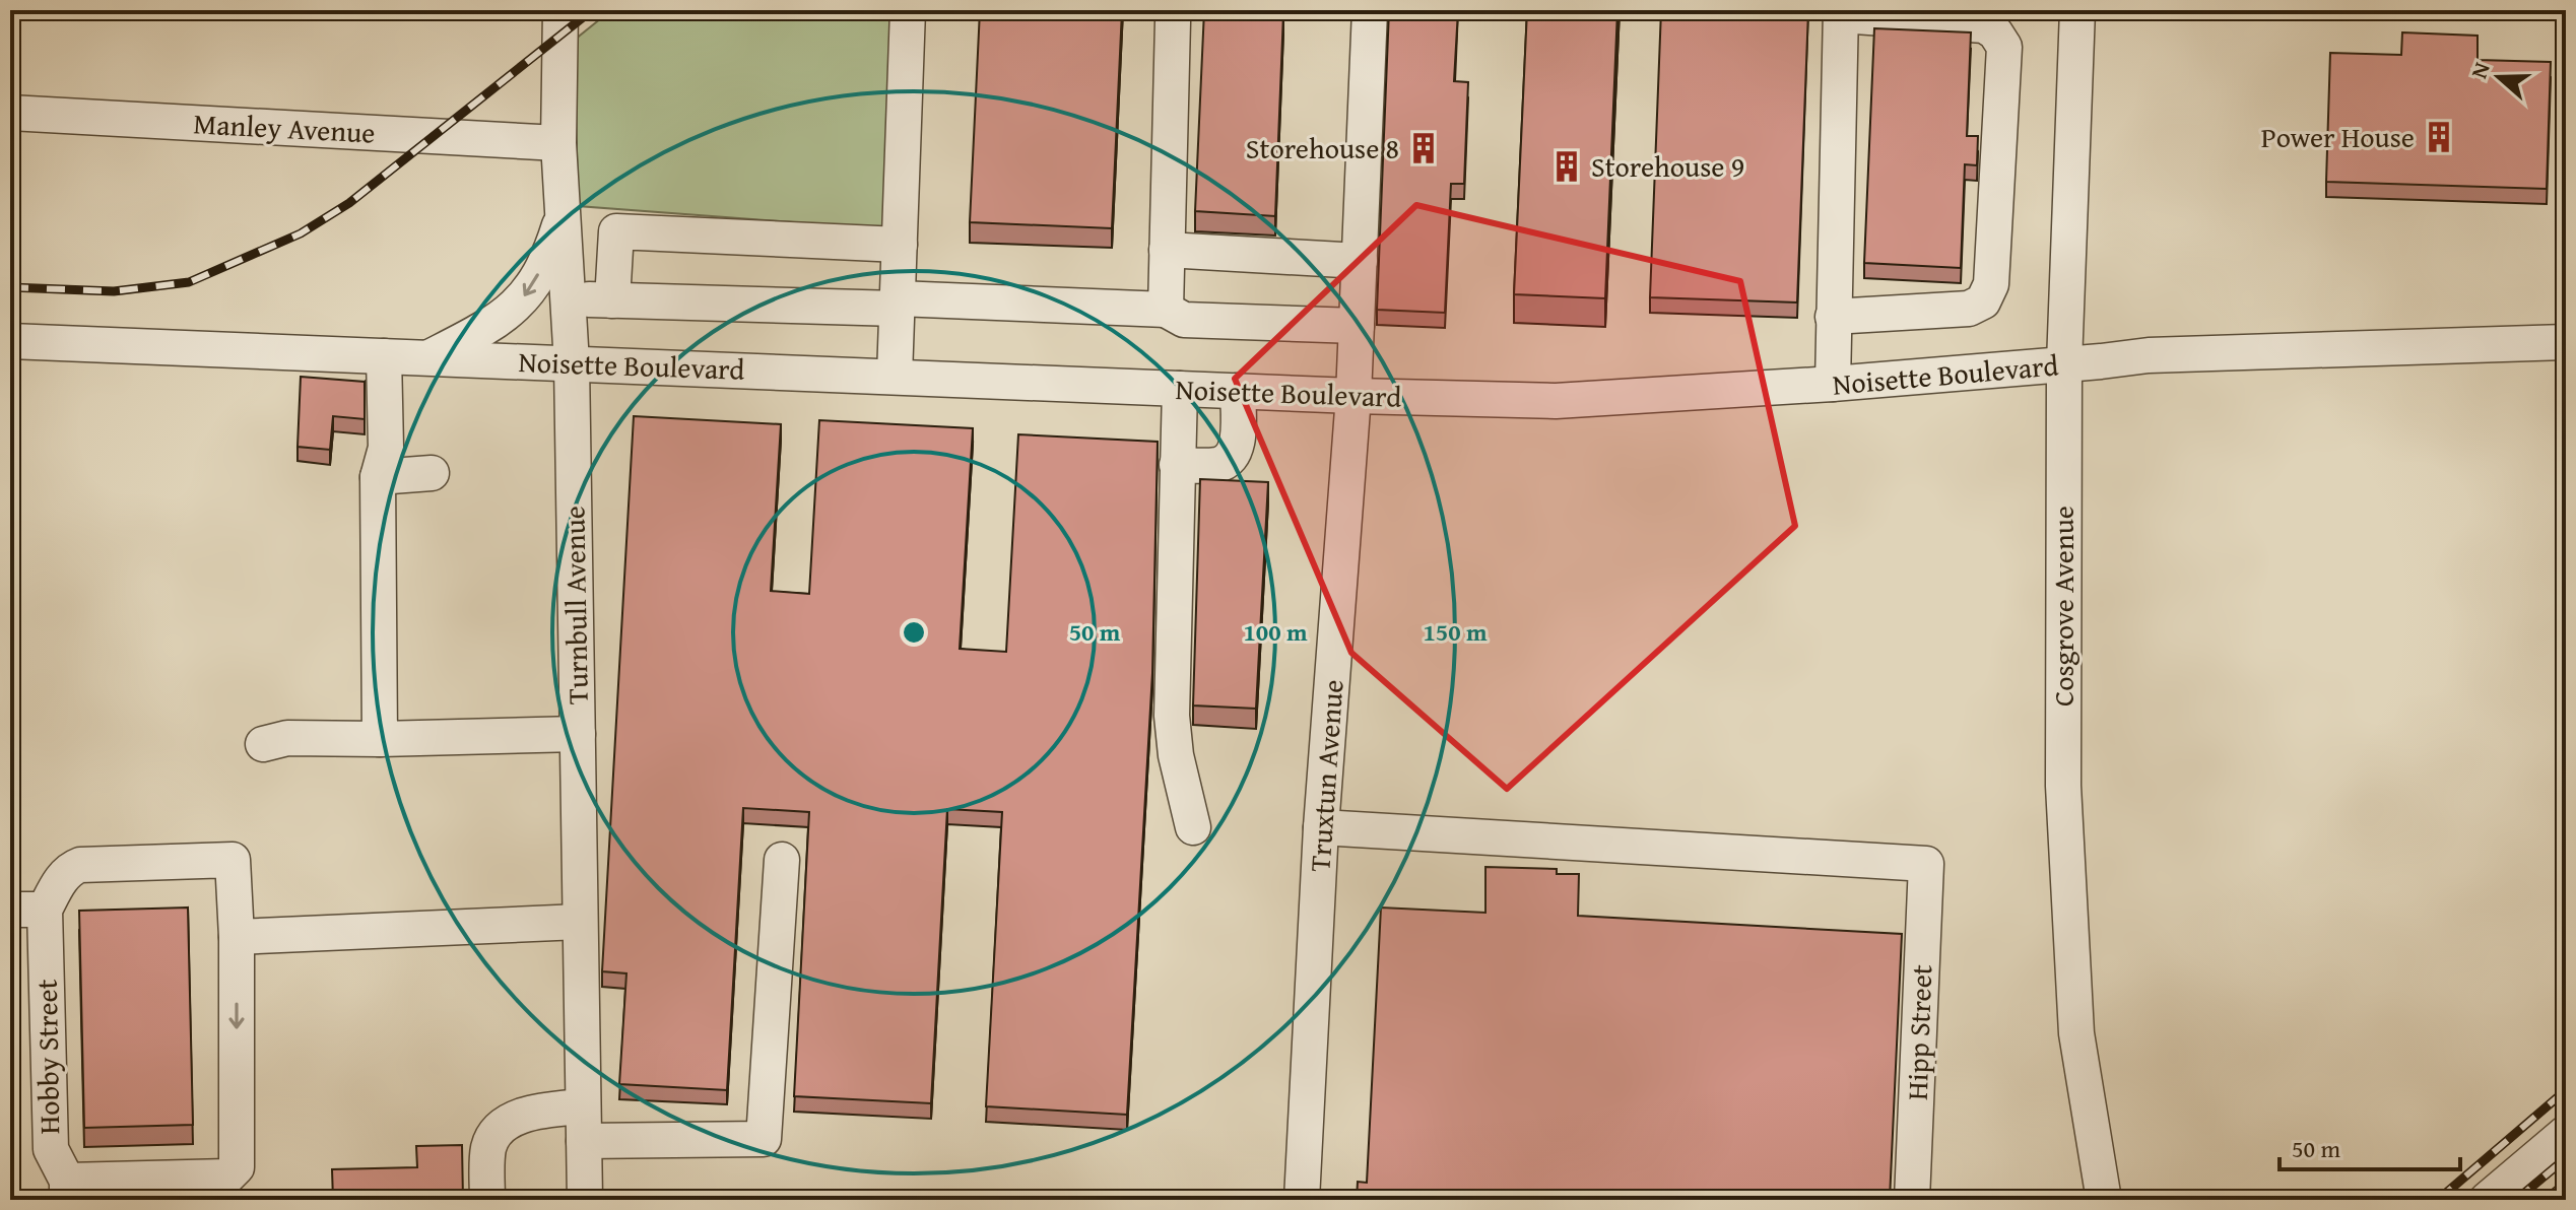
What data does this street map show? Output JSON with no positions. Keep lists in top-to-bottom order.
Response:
{
  "streets": {
    "street": [
      "Manley Avenue",
      "Noisette Boulevard",
      "Turnbull Avenue",
      "Cosgrove Avenue",
      "Truxtun Avenue",
      "Hipp Street",
      "Hobby Street"
    ]
  },
  "crossings": [
    ["Manley Avenue", "Turnbull Avenue"],
    ["Noisette Boulevard", "Turnbull Avenue"],
    ["Noisette Boulevard", "Cosgrove Avenue"],
    ["Noisette Boulevard", "Truxtun Avenue"],
    ["Truxtun Avenue", "Hipp Street"]
  ],
  "places": {
    "building": ["Power House", "Storehouse 8", "Storehouse 9"]
  },
  "scale_bar": "50 m",
  "north": "left",
  "rings": ["50 m", "100 m", "150 m"]
}
